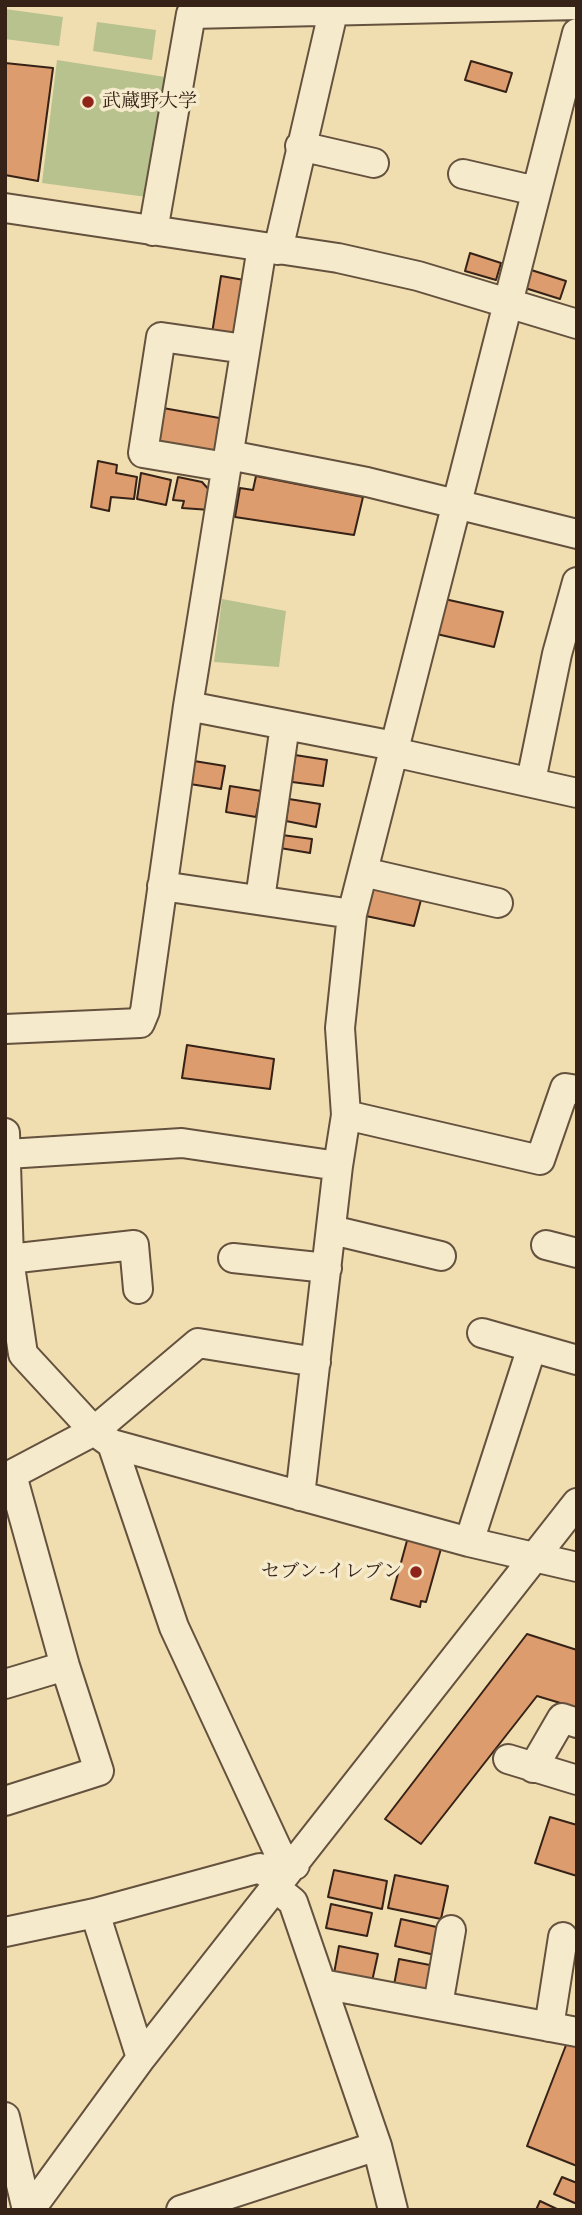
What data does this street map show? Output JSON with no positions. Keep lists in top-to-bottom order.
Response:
{
  "places": ["武蔵野大学", "セブン-イレブン"]
}
